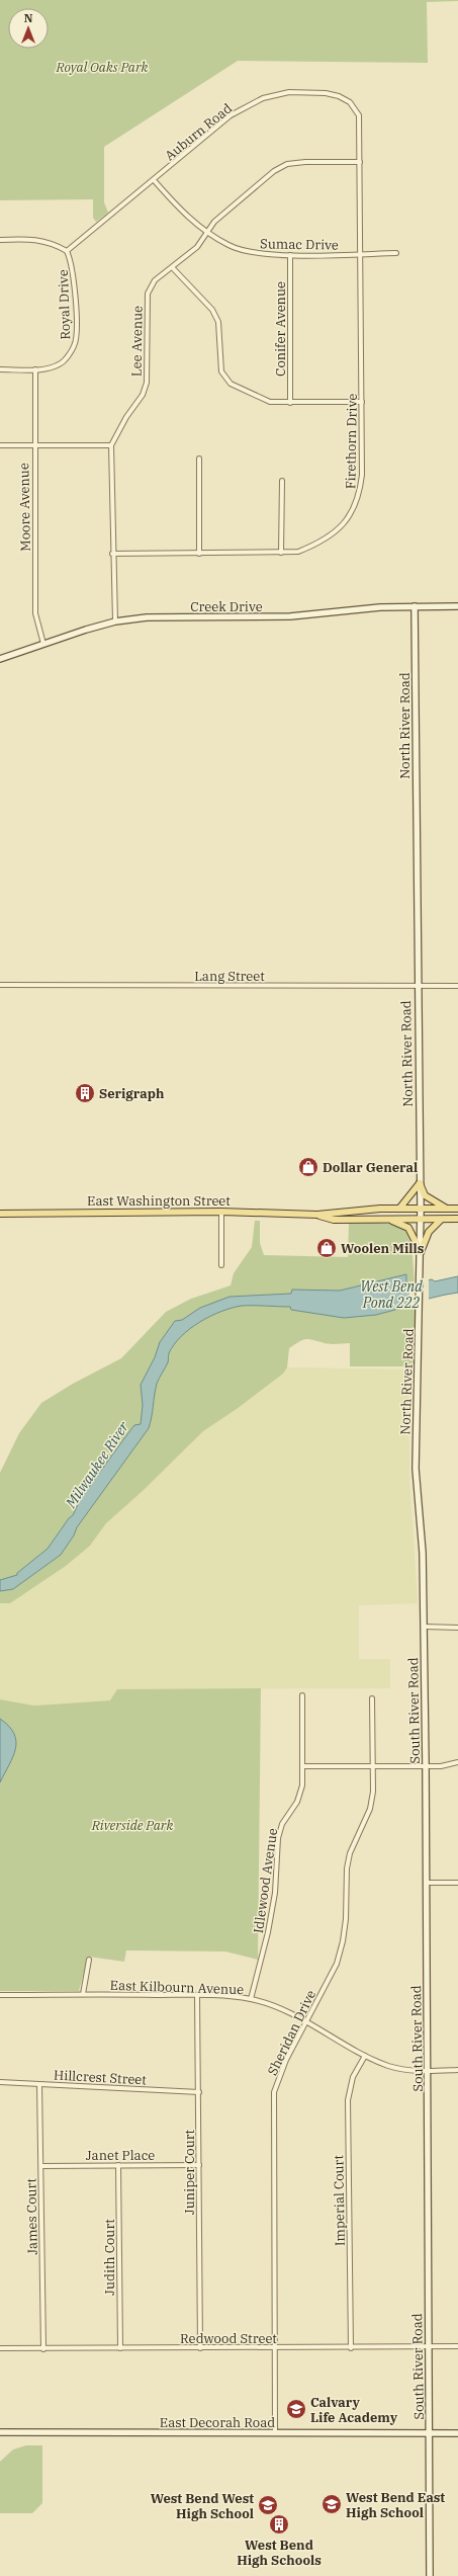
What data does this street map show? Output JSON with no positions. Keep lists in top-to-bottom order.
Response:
{
  "streets": {
    "main road": ["East Washington Street"],
    "street": [
      "Auburn Road",
      "Sumac Drive",
      "Royal Drive",
      "Conifer Avenue",
      "Lee Avenue",
      "Firethorn Drive",
      "Moore Avenue",
      "Creek Drive",
      "North River Road",
      "Lang Street",
      "South River Road",
      "Idlewood Avenue",
      "East Kilbourn Avenue",
      "Sheridan Drive",
      "Hillcrest Street",
      "Janet Place",
      "Juniper Court",
      "Imperial Court",
      "James Court",
      "Judith Court",
      "Redwood Street",
      "East Decorah Road"
    ]
  },
  "crossings": [
    ["Auburn Road", "Sumac Drive"],
    ["Auburn Road", "Royal Drive"],
    ["Auburn Road", "Firethorn Drive"],
    ["Sumac Drive", "Conifer Avenue"],
    ["Sumac Drive", "Lee Avenue"],
    ["Sumac Drive", "Firethorn Drive"],
    ["Royal Drive", "Moore Avenue"],
    ["Lee Avenue", "Firethorn Drive"],
    ["Lee Avenue", "Creek Drive"],
    ["Moore Avenue", "Creek Drive"],
    ["Creek Drive", "North River Road"],
    ["North River Road", "Lang Street"],
    ["North River Road", "East Washington Street"],
    ["North River Road", "South River Road"],
    ["South River Road", "East Kilbourn Avenue"],
    ["South River Road", "Redwood Street"],
    ["South River Road", "East Decorah Road"],
    ["Idlewood Avenue", "East Kilbourn Avenue"],
    ["East Kilbourn Avenue", "Sheridan Drive"],
    ["East Kilbourn Avenue", "Juniper Court"],
    ["East Kilbourn Avenue", "Imperial Court"],
    ["Sheridan Drive", "Redwood Street"],
    ["Sheridan Drive", "East Decorah Road"],
    ["Hillcrest Street", "Juniper Court"],
    ["Hillcrest Street", "James Court"],
    ["Janet Place", "Juniper Court"],
    ["Janet Place", "James Court"],
    ["Janet Place", "Judith Court"],
    ["Juniper Court", "Redwood Street"],
    ["Imperial Court", "Redwood Street"],
    ["James Court", "Redwood Street"],
    ["Judith Court", "Redwood Street"]
  ],
  "water": ["West Bend Pond 222", "Milwaukee River"],
  "parks": ["Royal Oaks Park", "Riverside Park"],
  "places": {
    "building": ["Serigraph", "West Bend High Schools"],
    "shop": ["Dollar General", "Woolen Mills"],
    "school or university": ["Calvary Life Academy", "West Bend East High School", "West Bend West High School"]
  },
  "north": "top"
}
